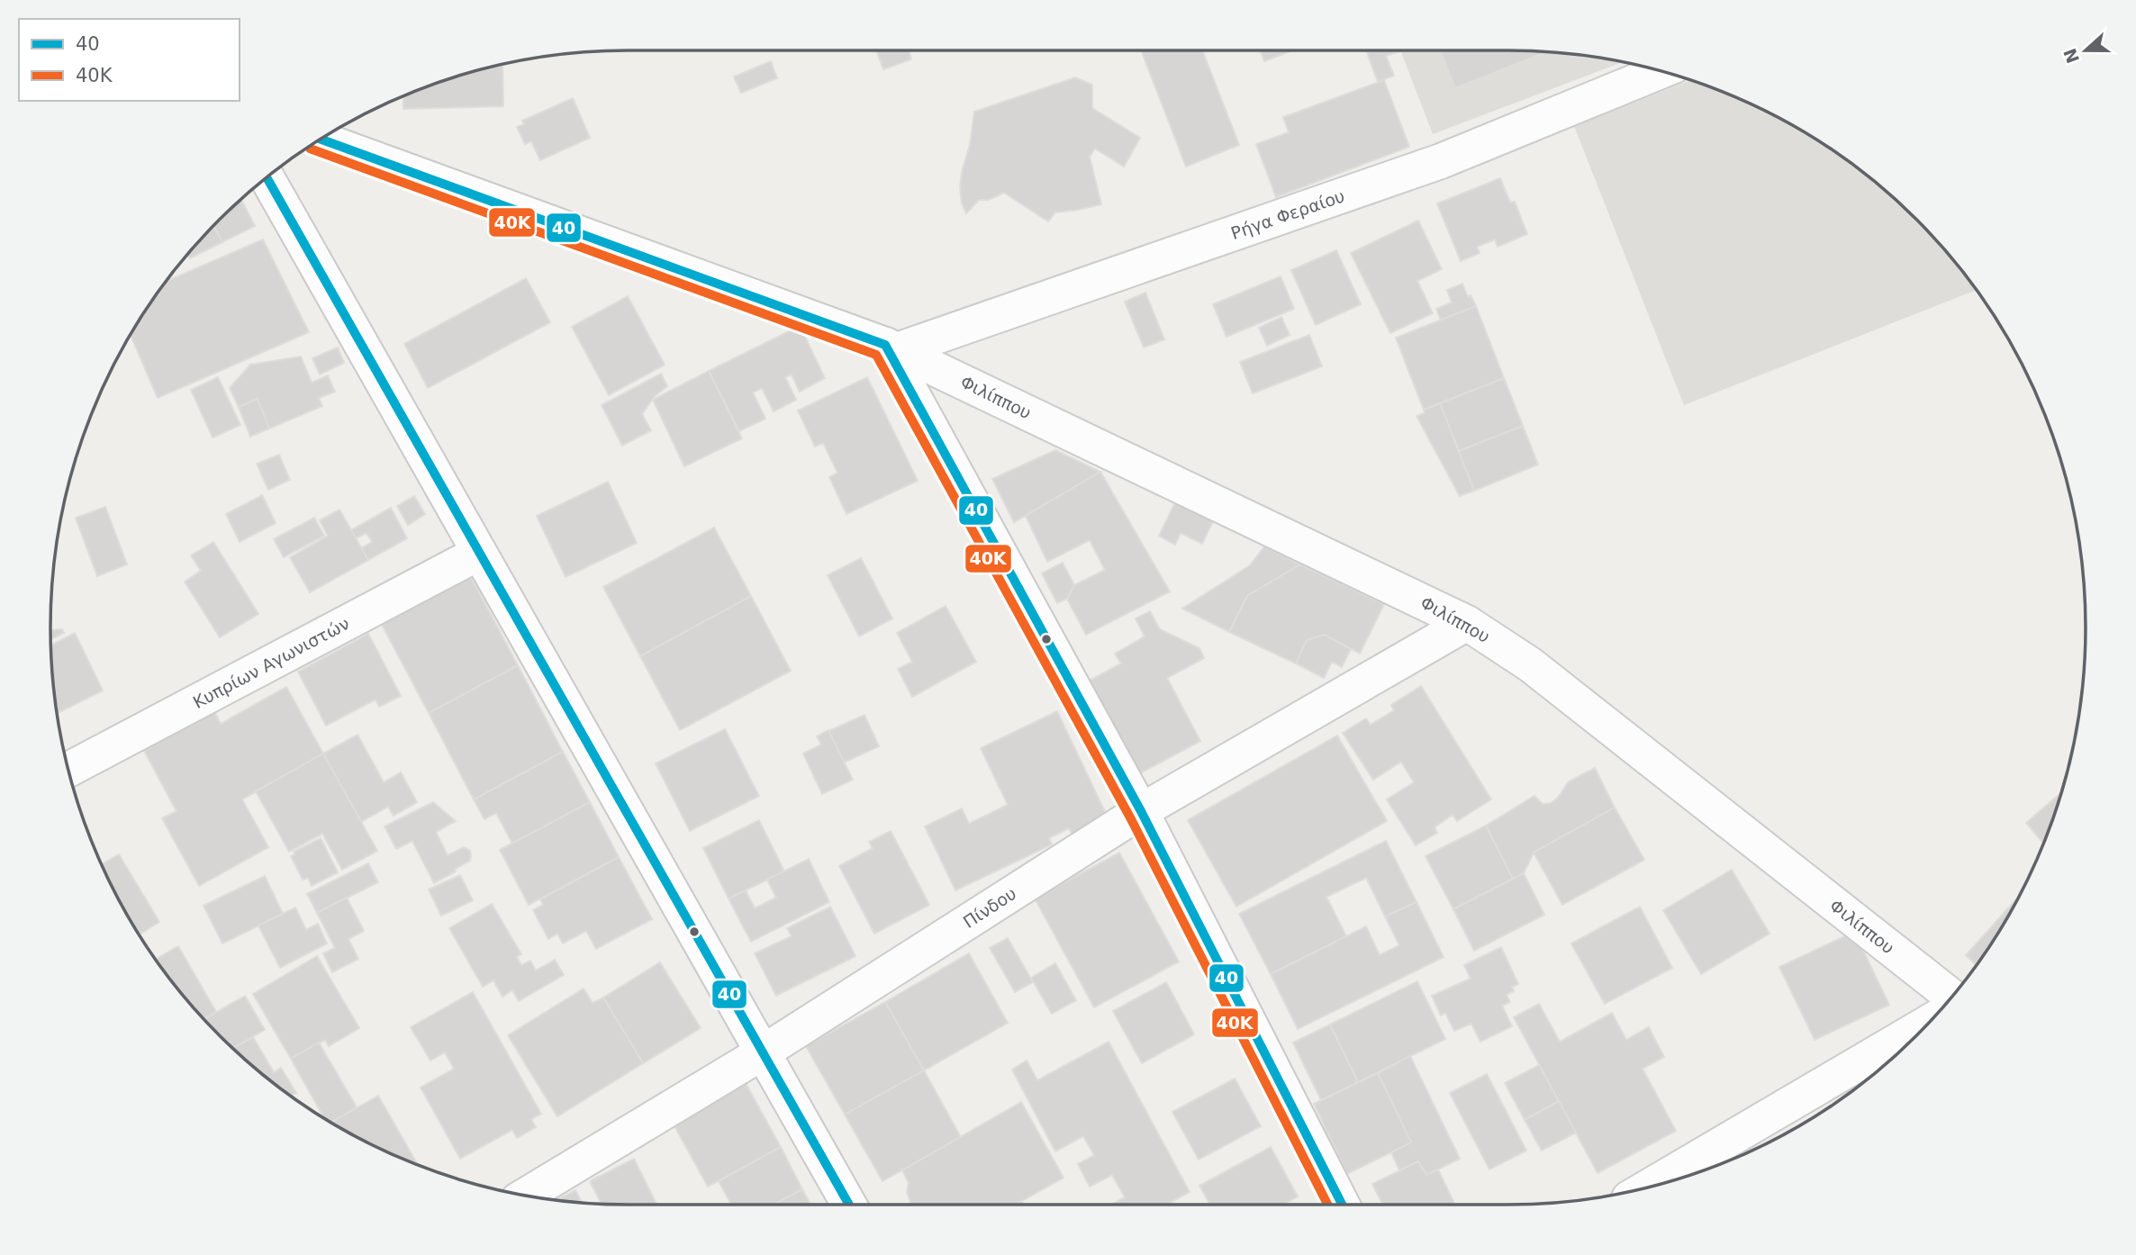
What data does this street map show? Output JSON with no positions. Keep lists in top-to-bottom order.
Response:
{
  "streets": {
    "street": [
      "Ρήγα Φεραίου",
      "Φιλίππου",
      "Κυπρίων Αγωνιστών",
      "Πίνδου"
    ]
  },
  "crossings": [
    ["Ρήγα Φεραίου", "Φιλίππου"],
    ["Φιλίππου", "Πίνδου"]
  ],
  "lines": ["transit line 40", "transit line 40Κ"],
  "legend": ["40", "40Κ"],
  "north": "left"
}
